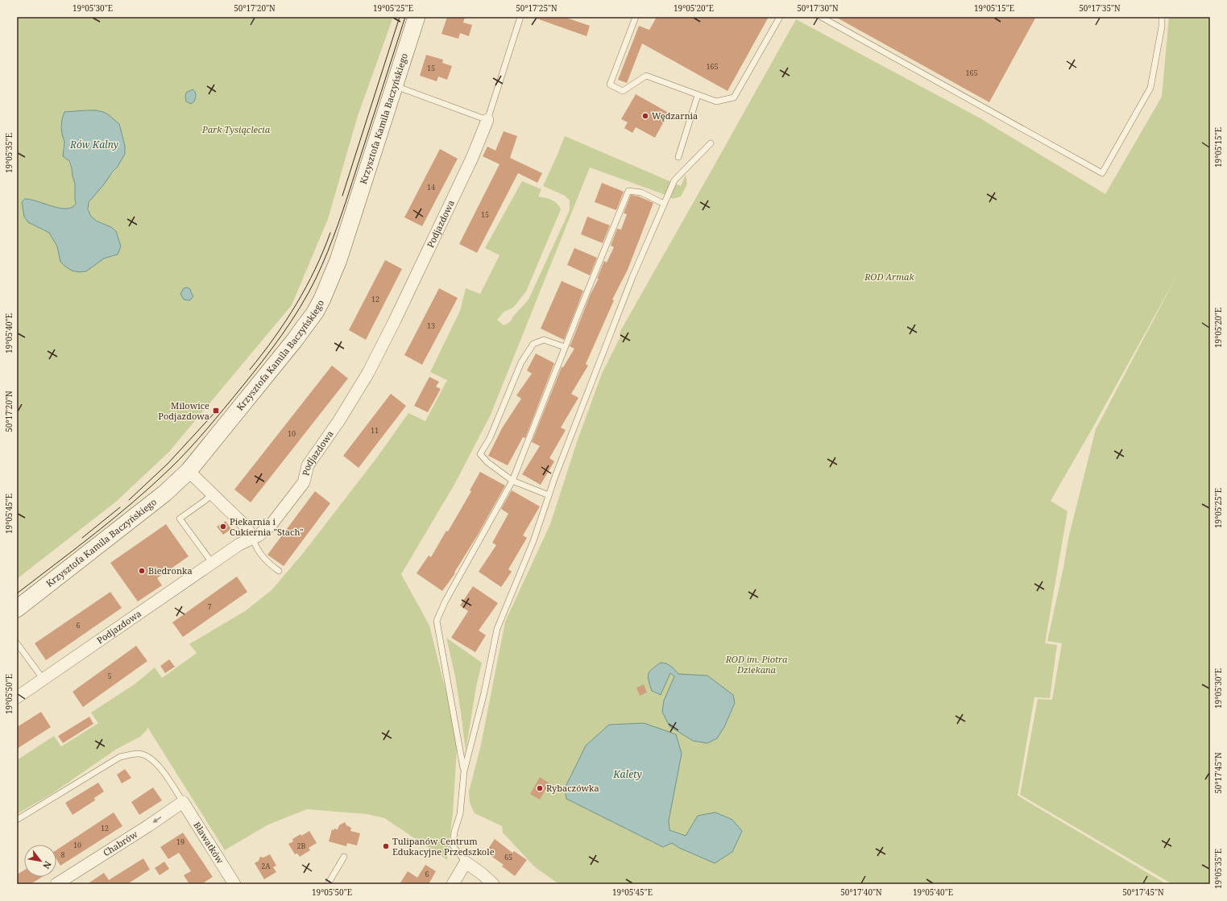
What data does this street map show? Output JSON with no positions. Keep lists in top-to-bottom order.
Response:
{
  "streets": {
    "street": [
      "Krzysztofa Kamila Baczyńskiego",
      "Podjazdowa",
      "Bławatków",
      "Chabrów"
    ]
  },
  "crossings": [
    ["Bławatków", "Chabrów"]
  ],
  "one_way": ["Chabrów"],
  "water": ["Rów Kalny", "Kalety"],
  "parks": ["Park Tysiąclecia", "ROD Armak", "ROD im. Piotra Dziekana"],
  "places": {
    "other": [
      "Wędzarnia",
      "Piekarnia i Cukiernia \"Stach\"",
      "Biedronka",
      "Rybaczówka",
      "Tulipanów Centrum Edukacyjne Przedszkole"
    ],
    "transit": ["Milowice Podjazdowa"]
  },
  "house_numbers": [
    "165",
    "15",
    "165",
    "14",
    "15",
    "12",
    "13",
    "11",
    "10",
    "7",
    "6",
    "5",
    "12",
    "19",
    "10",
    "2B",
    "8",
    "65",
    "2A",
    "6"
  ],
  "north": "bottom right",
  "coordinates": [
    "19°05'30\"E",
    "50°17'20\"N",
    "19°05'25\"E",
    "50°17'25\"N",
    "19°05'20\"E",
    "50°17'30\"N",
    "19°05'15\"E",
    "50°17'35\"N",
    "19°05'35\"E",
    "19°05'40\"E",
    "19°05'45\"E",
    "19°05'50\"E",
    "50°17'45\"N",
    "50°17'40\"N"
  ]
}
